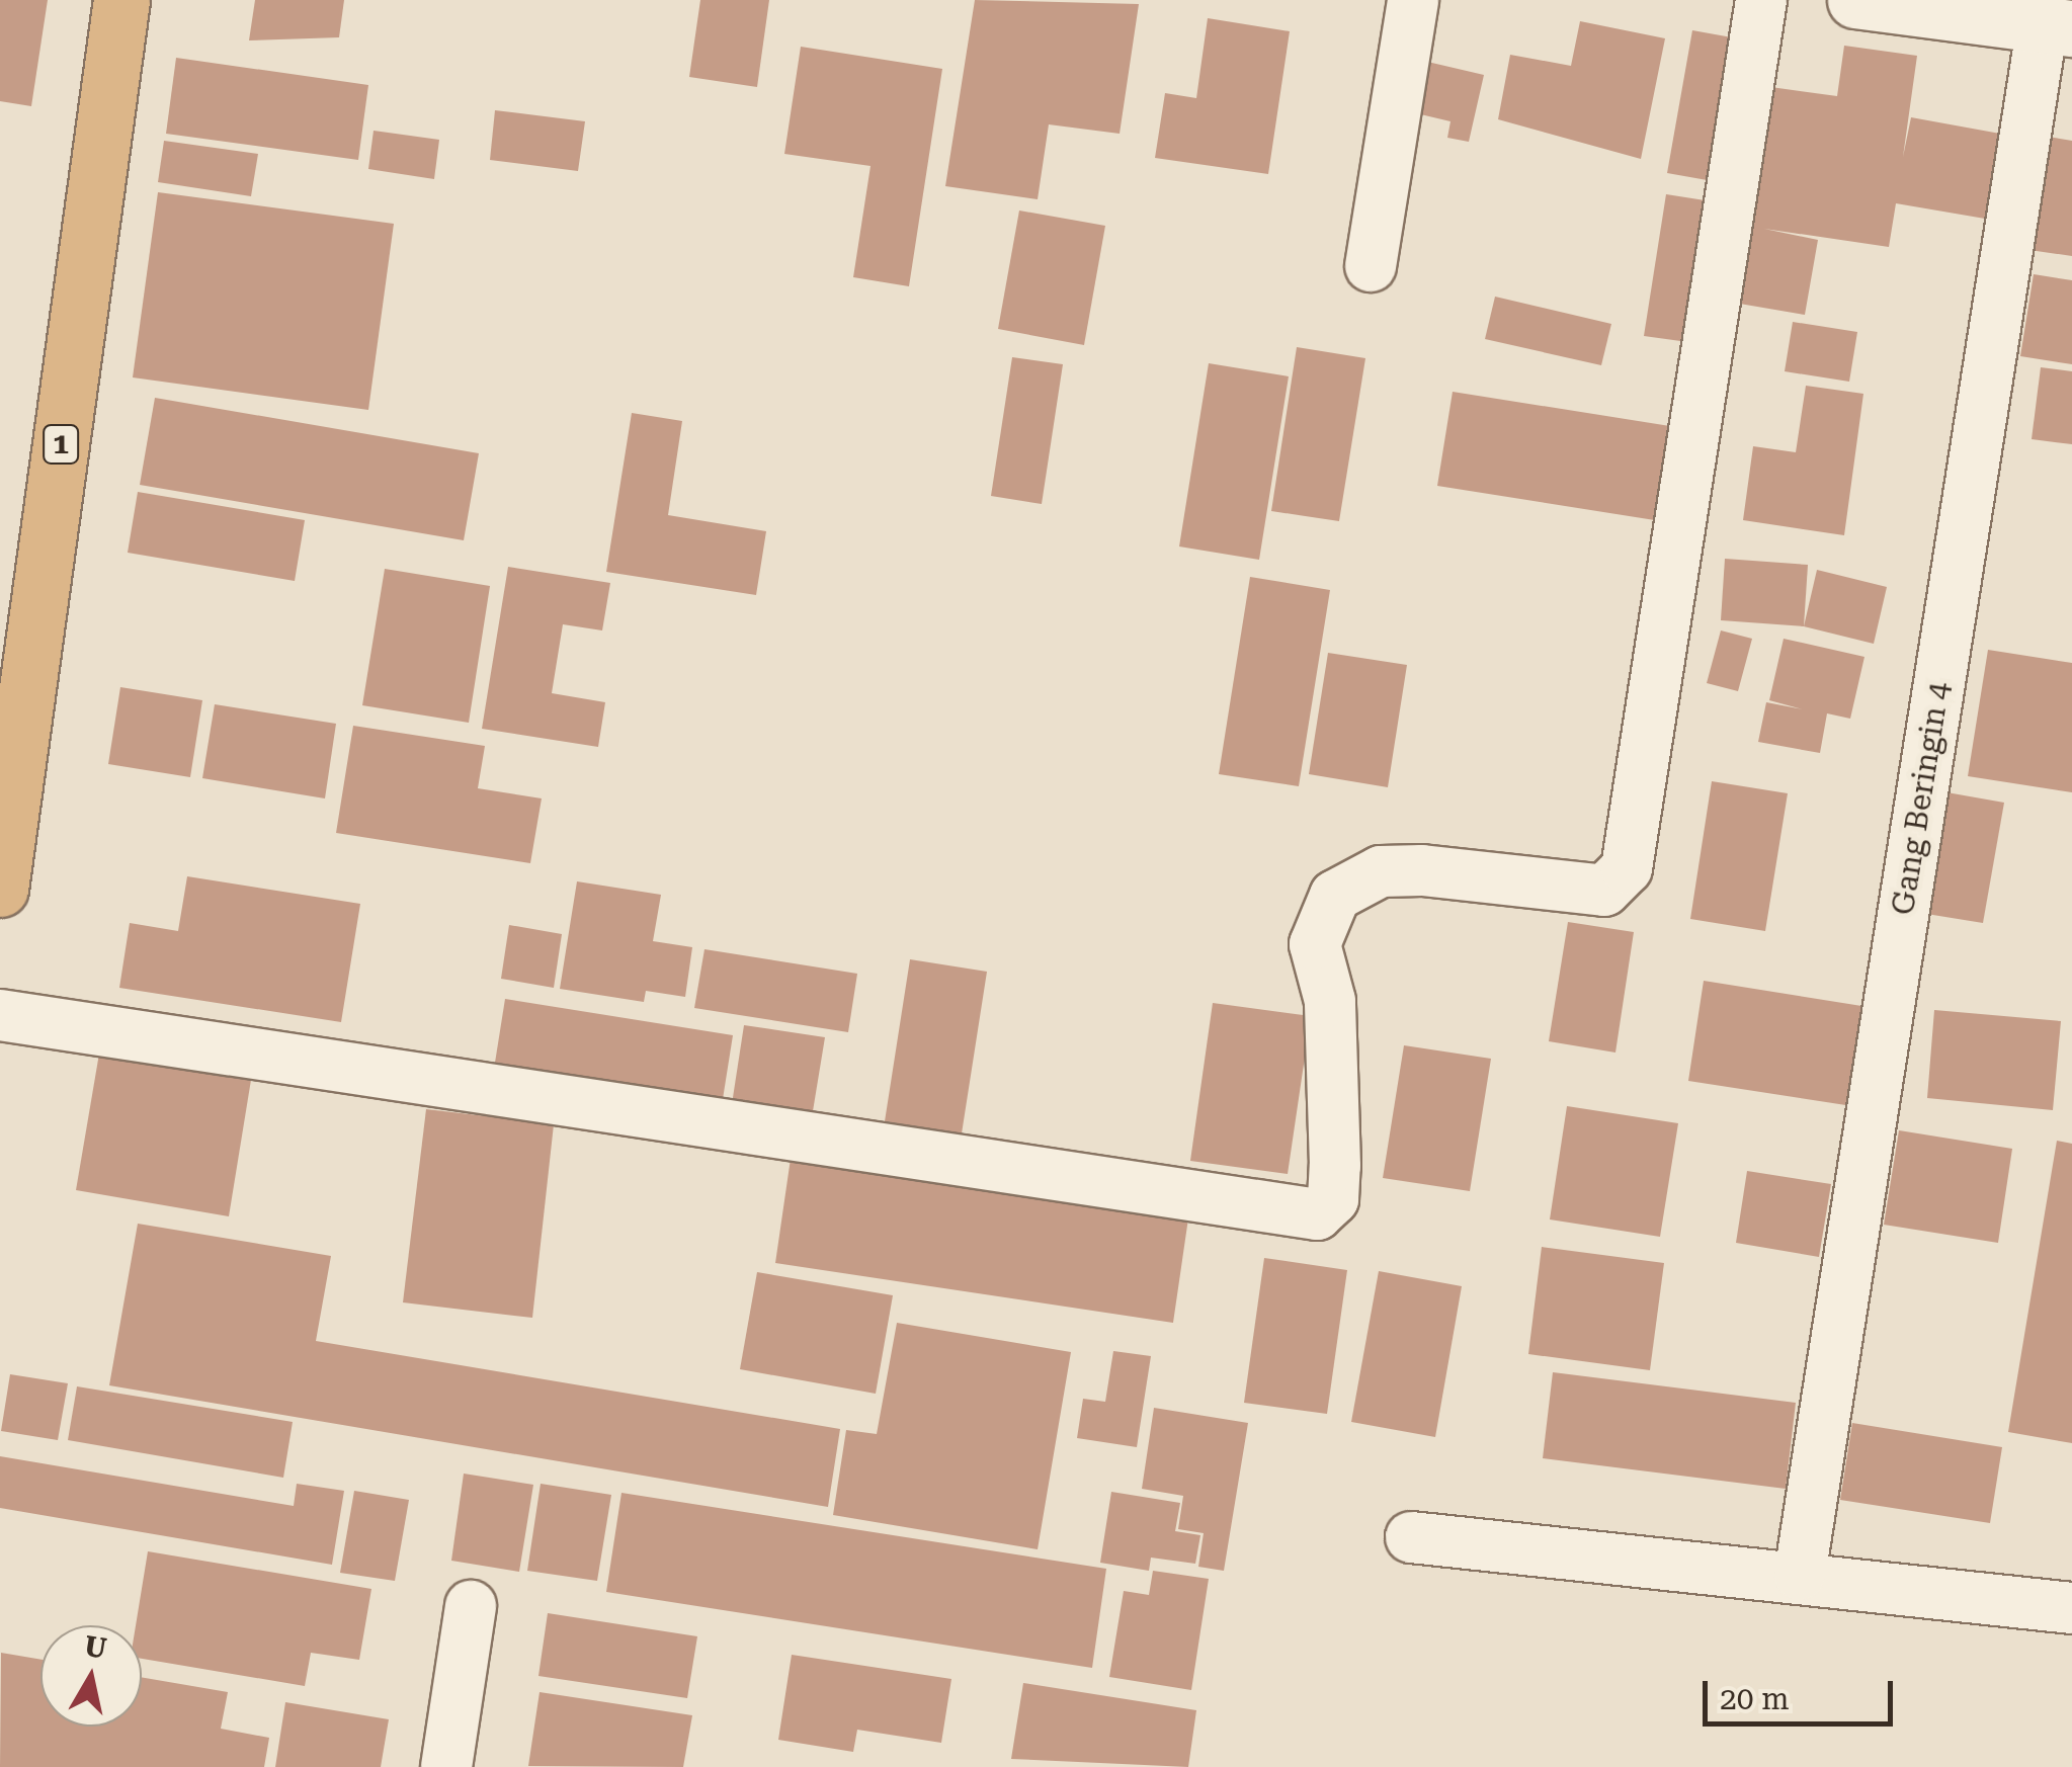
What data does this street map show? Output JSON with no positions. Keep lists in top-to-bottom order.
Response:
{
  "streets": {
    "highway": ["1"],
    "street": ["Gang Beringin 4"]
  },
  "scale_bar": "20 m",
  "north": "top"
}
